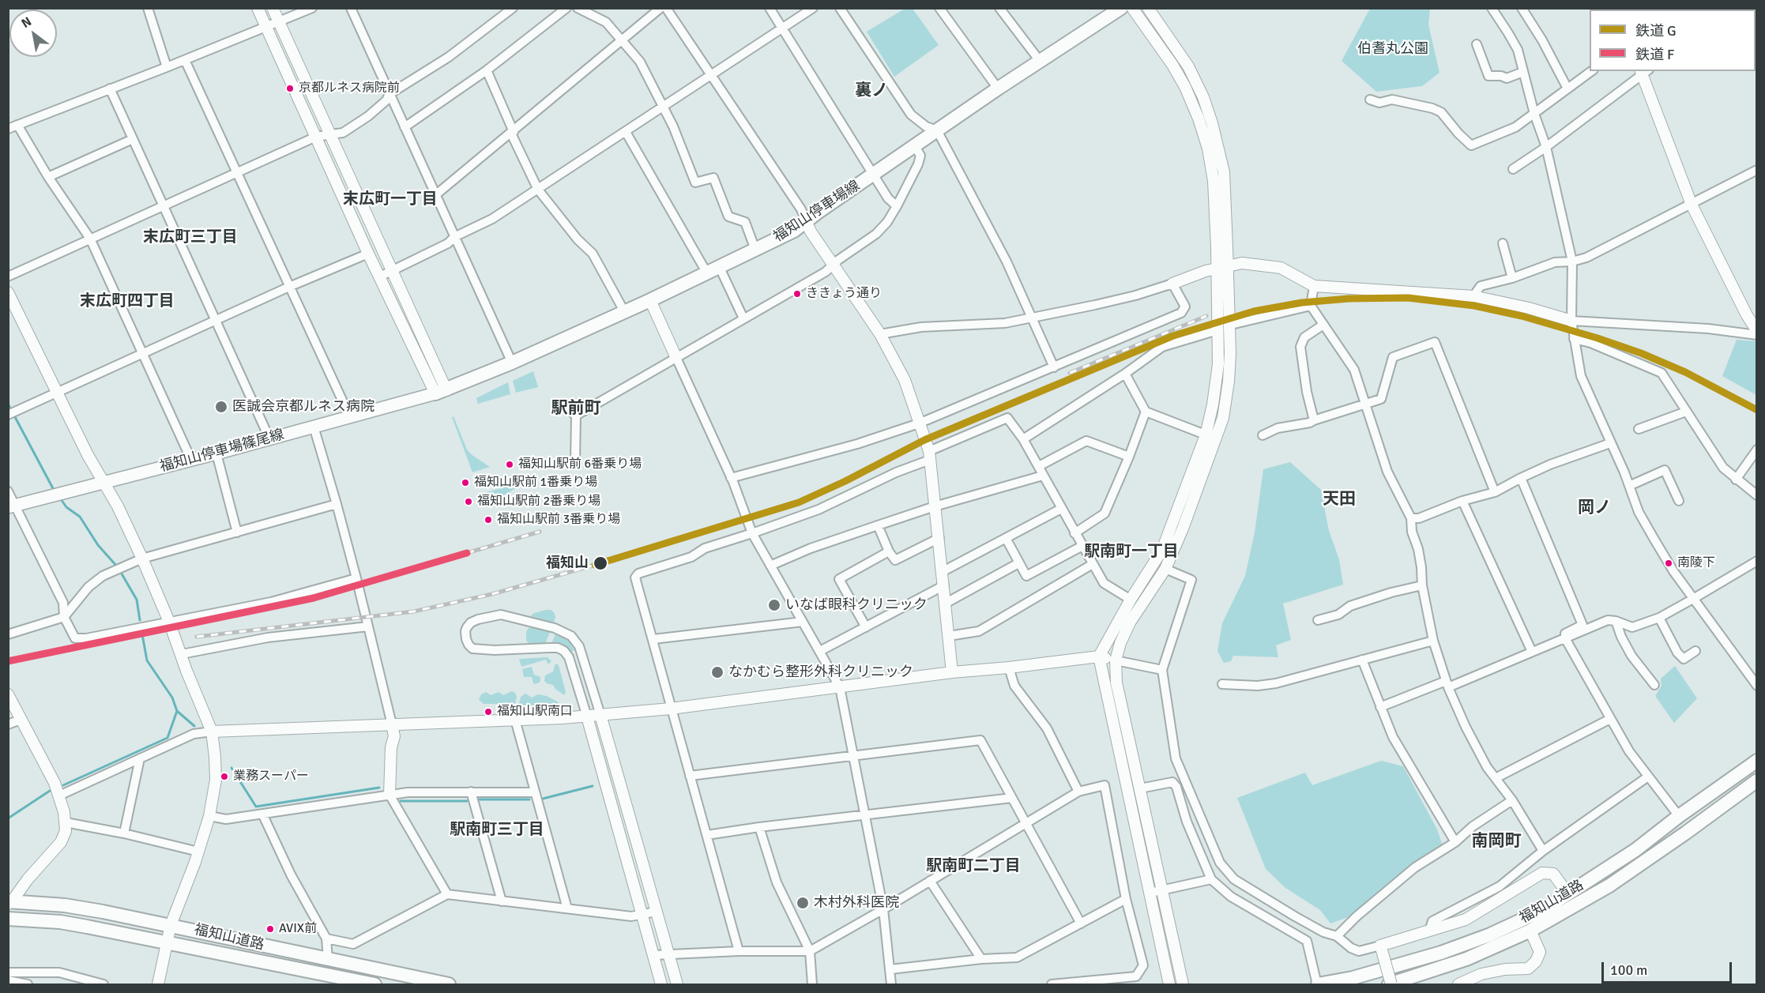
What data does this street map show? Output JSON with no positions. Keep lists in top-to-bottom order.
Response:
{
  "streets": {
    "main road": ["福知山停車場線", "福知山停車場篠尾線", "福知山道路"]
  },
  "crossings": [
    ["福知山停車場線", "福知山停車場篠尾線"]
  ],
  "districts": [
    "裏ノ",
    "末広町一丁目",
    "末広町三丁目",
    "末広町四丁目",
    "駅前町",
    "天田",
    "岡ノ",
    "駅南町一丁目",
    "駅南町三丁目",
    "南岡町",
    "駅南町二丁目"
  ],
  "parks": ["伯耆丸公園"],
  "places": [
    "京都ルネス病院前",
    "ききょう通り",
    "医誠会京都ルネス病院",
    "福知山駅前 6番乗り場",
    "福知山駅前 1番乗り場",
    "福知山駅前 2番乗り場",
    "福知山駅前 3番乗り場",
    "福知山",
    "南陵下",
    "いなば眼科クリニック",
    "なかむら整形外科クリニック",
    "福知山駅南口",
    "業務スーパー",
    "木村外科医院",
    "AVIX前"
  ],
  "lines": ["rail line G", "rail line F"],
  "legend": ["鉄道 G", "鉄道 F"],
  "scale_bar": "100 m",
  "north": "top left"
}
